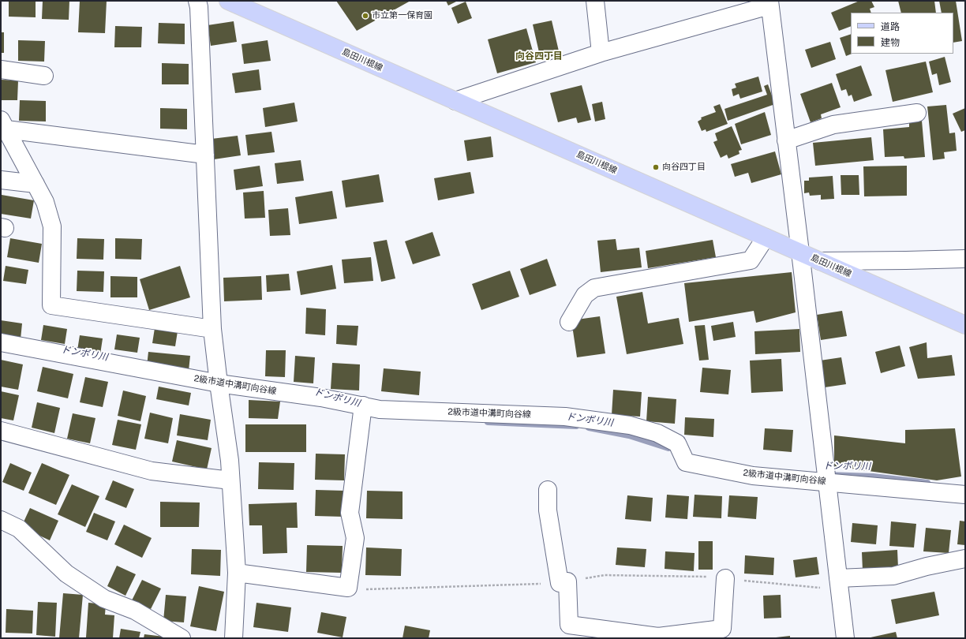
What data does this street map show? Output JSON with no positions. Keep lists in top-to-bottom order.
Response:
{
  "streets": {
    "main road": ["島田川根線"],
    "street": ["2級市道中溝町向谷線"]
  },
  "districts": ["向谷四丁目"],
  "water": ["ドンボリ川"],
  "places": ["市立第一保育園", "向谷四丁目"],
  "legend": ["道路", "建物"]
}
